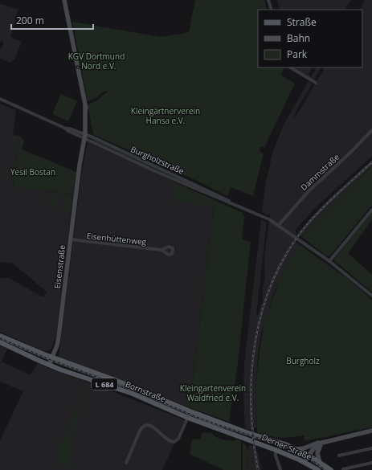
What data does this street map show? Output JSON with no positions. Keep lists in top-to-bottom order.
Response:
{
  "streets": {
    "main road": ["L 684", "Bornstraße", "Derner Straße"],
    "street": [
      "Burgholzstraße",
      "Dammstraße",
      "Eisenhüttenweg",
      "Eisenstraße"
    ]
  },
  "crossings": [
    ["Burgholzstraße", "Dammstraße"],
    ["Burgholzstraße", "Eisenstraße"],
    ["Eisenhüttenweg", "Eisenstraße"],
    ["Eisenstraße", "Bornstraße"],
    ["Bornstraße", "Derner Straße"]
  ],
  "parks": [
    "KGV Dortmund - Nord e.V.",
    "Kleingärtnerverein Hansa e.V.",
    "Yesil Bostan",
    "Burgholz",
    "Kleingartenverein Waldfried e.V."
  ],
  "legend": ["Straße", "Bahn", "Park"],
  "scale_bar": "200 m"
}
